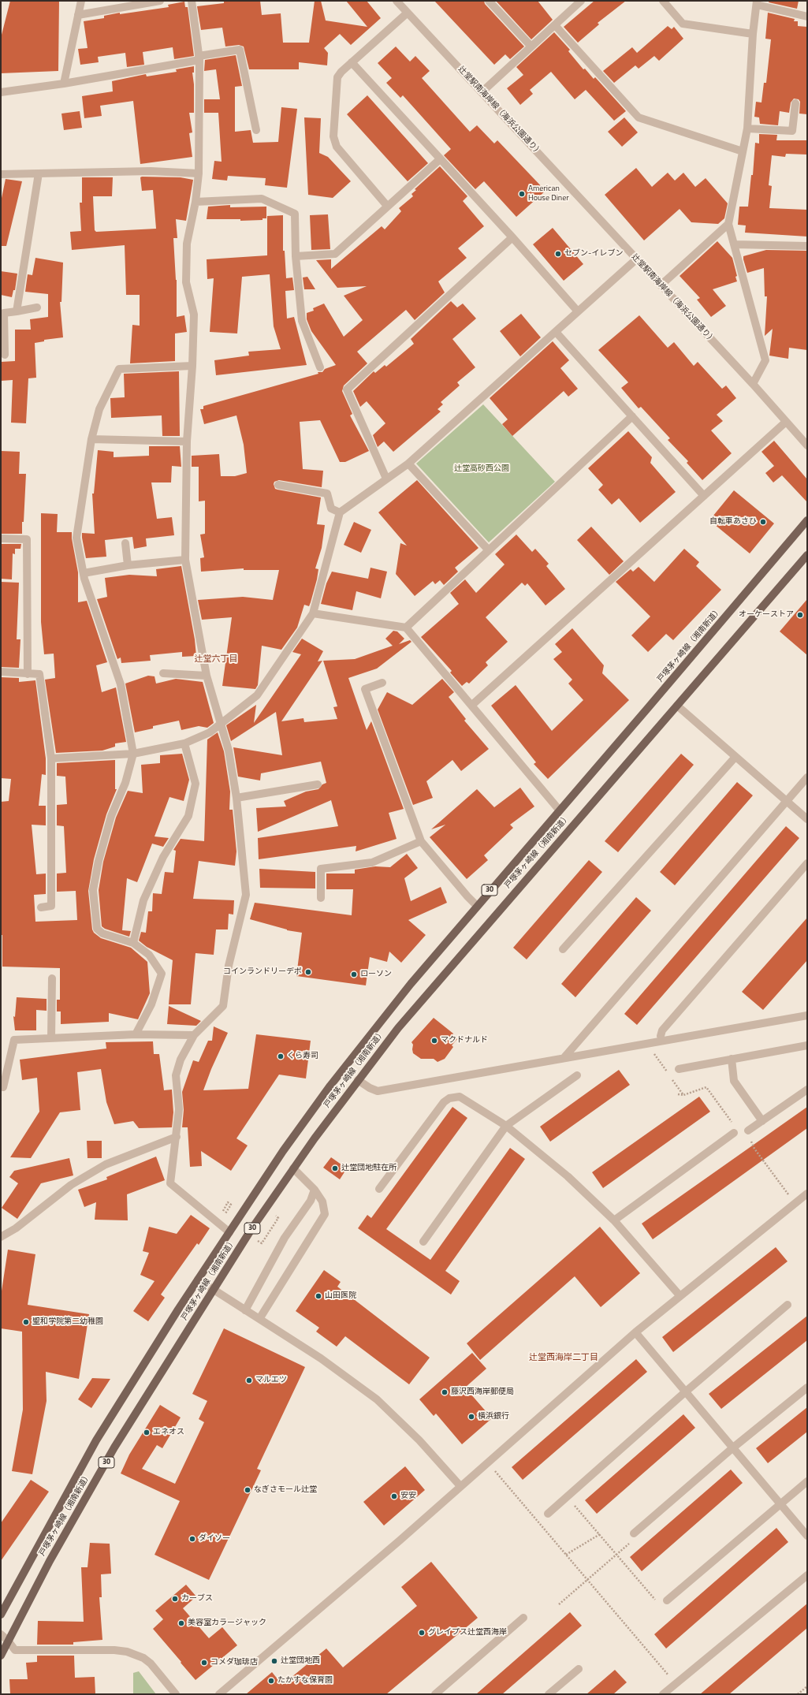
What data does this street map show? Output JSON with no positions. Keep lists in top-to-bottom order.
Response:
{
  "streets": {
    "main road": ["戸塚茅ヶ崎線（湘南新道）", "30"],
    "street": ["辻堂駅南海岸線（海浜公園通り）"]
  },
  "districts": ["辻堂六丁目", "辻堂西海岸二丁目"],
  "parks": ["辻堂高砂西公園"],
  "places": [
    "American House Diner",
    "セブン-イレブン",
    "自転車あさひ",
    "オーケーストア",
    "コインランドリーデポ",
    "ローソン",
    "マクドナルド",
    "くら寿司",
    "辻堂団地駐在所",
    "山田医院",
    "聖和学院第二幼稚園",
    "マルエツ",
    "藤沢西海岸郵便局",
    "横浜銀行",
    "エネオス",
    "なぎさモール辻堂",
    "安安",
    "ダイソー",
    "カーブス",
    "美容室カラージャック",
    "グレイプス辻堂西海岸",
    "辻堂団地西",
    "コメダ珈琲店",
    "たかすな保育園"
  ]
}
